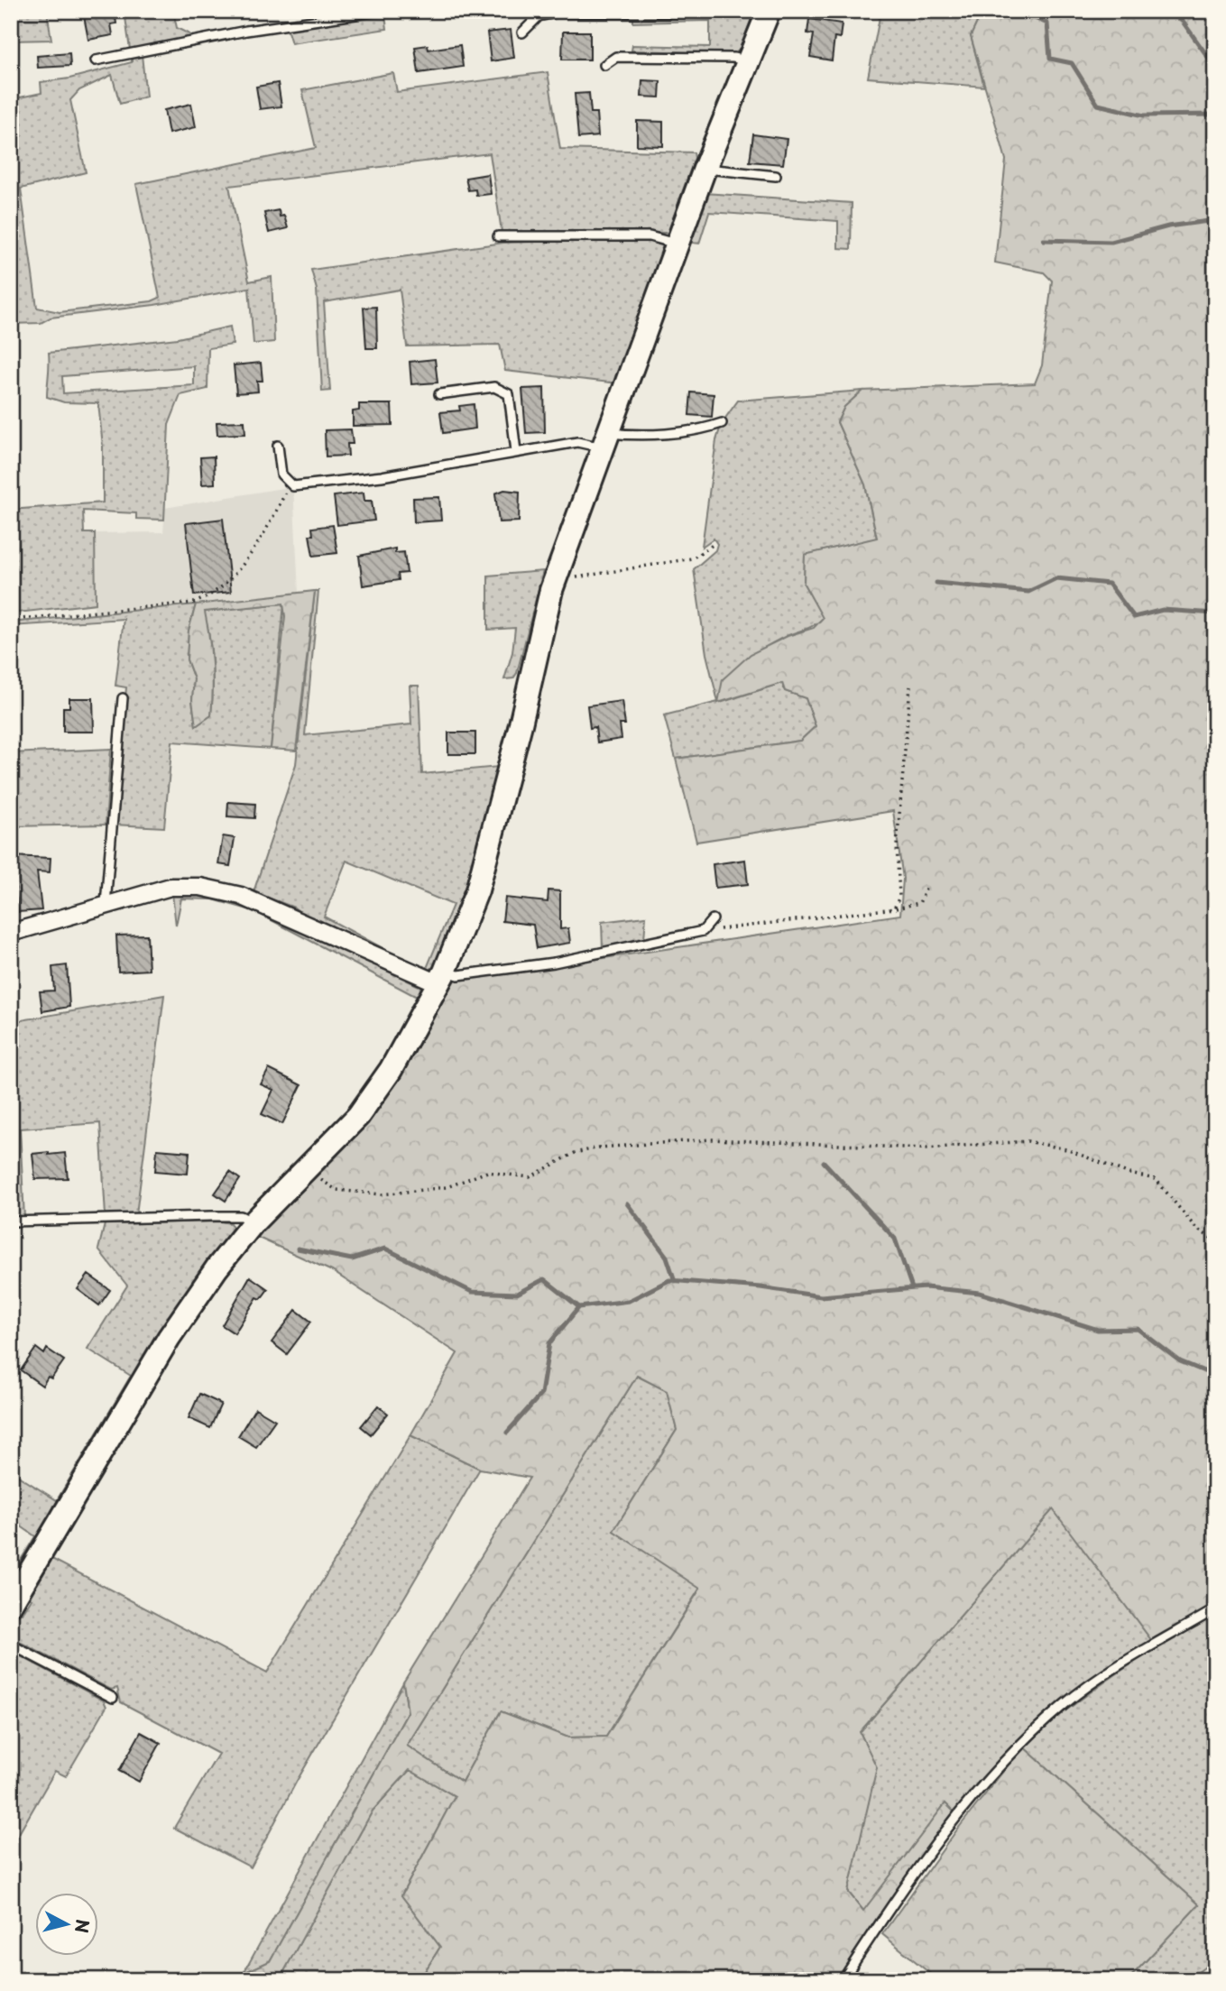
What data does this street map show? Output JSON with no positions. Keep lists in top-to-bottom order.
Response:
{
  "north": "right"
}
